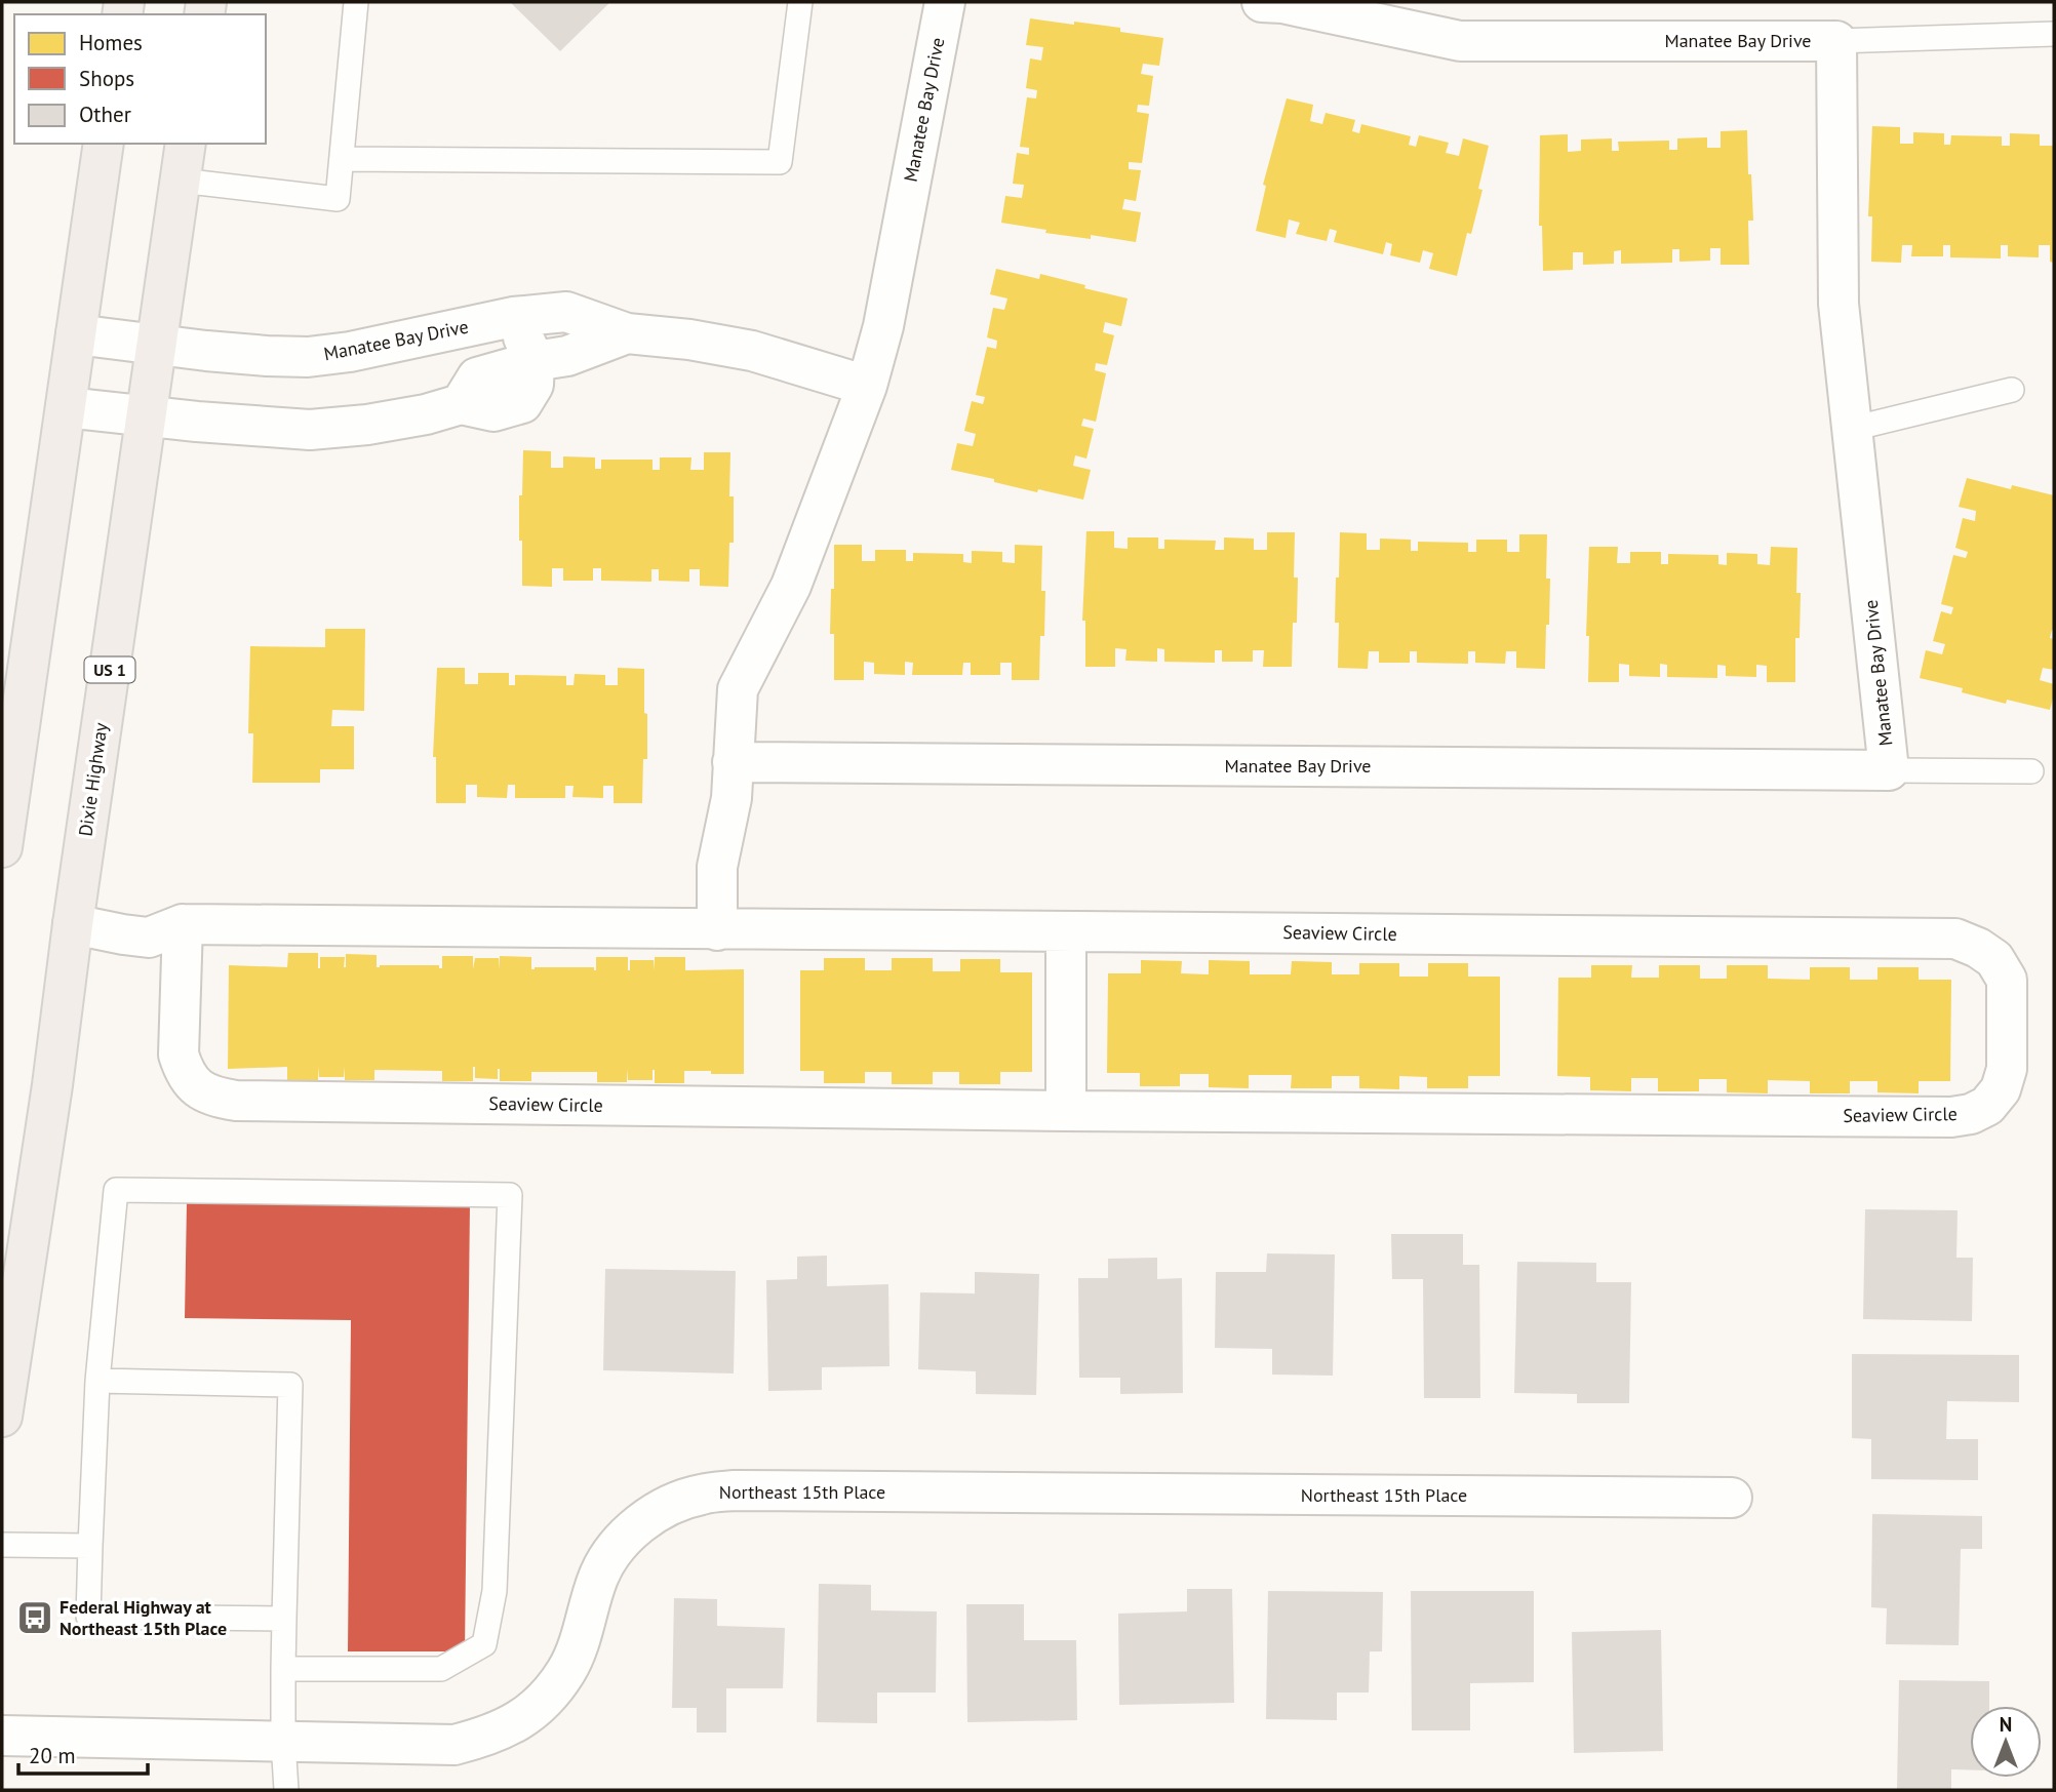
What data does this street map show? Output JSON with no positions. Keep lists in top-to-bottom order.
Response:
{
  "streets": {
    "main road": ["US 1", "Dixie Highway"],
    "street": ["Manatee Bay Drive", "Seaview Circle", "Northeast 15th Place"]
  },
  "crossings": [
    ["Manatee Bay Drive", "Dixie Highway"],
    ["Manatee Bay Drive", "Seaview Circle"],
    ["Dixie Highway", "Seaview Circle"]
  ],
  "places": {
    "bus stop": ["Federal Highway at Northeast 15th Place"]
  },
  "legend": ["Homes", "Shops", "Other"],
  "scale_bar": "20 m",
  "north": "top"
}
